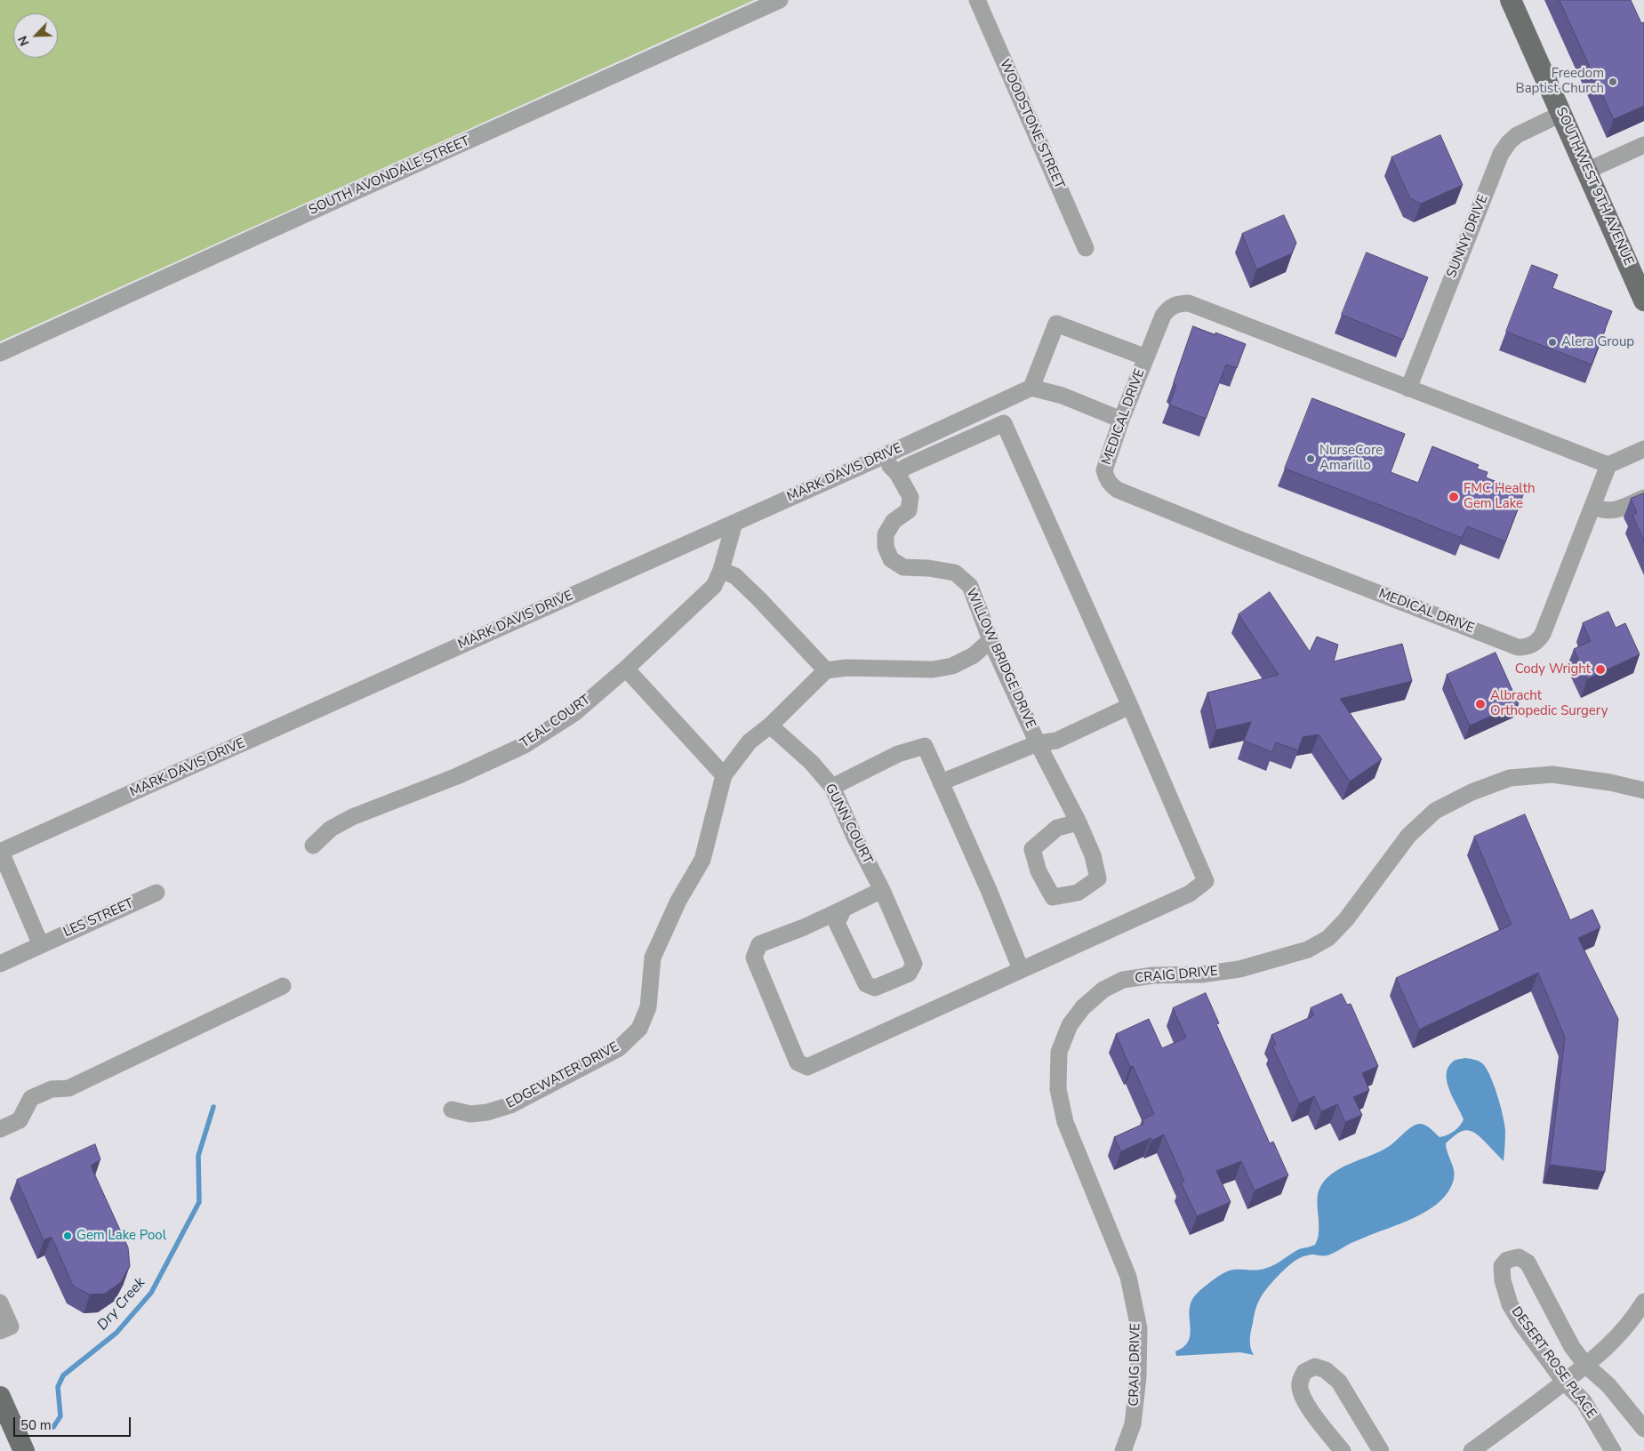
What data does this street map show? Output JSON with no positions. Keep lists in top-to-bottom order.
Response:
{
  "streets": {
    "main road": ["SOUTHWEST 9TH AVENUE"],
    "street": [
      "WOODSTONE STREET",
      "SOUTH AVONDALE STREET",
      "SUNNY DRIVE",
      "MEDICAL DRIVE",
      "MARK DAVIS DRIVE",
      "WILLOW BRIDGE DRIVE",
      "TEAL COURT",
      "GUNN COURT",
      "LES STREET",
      "CRAIG DRIVE",
      "EDGEWATER DRIVE",
      "DESERT ROSE PLACE"
    ]
  },
  "crossings": [
    ["SOUTHWEST 9TH AVENUE", "SUNNY DRIVE"],
    ["SUNNY DRIVE", "MEDICAL DRIVE"],
    ["MARK DAVIS DRIVE", "WILLOW BRIDGE DRIVE"],
    ["MARK DAVIS DRIVE", "TEAL COURT"],
    ["GUNN COURT", "EDGEWATER DRIVE"]
  ],
  "water": ["Dry Creek"],
  "places": [
    "Freedom Baptist Church",
    "Alera Group",
    "NurseCore Amarillo",
    "FMC Health Gem Lake",
    "Cody Wright",
    "Albracht Orthopedic Surgery",
    "Gem Lake Pool"
  ],
  "scale_bar": "50 m",
  "north": "bottom left"
}
